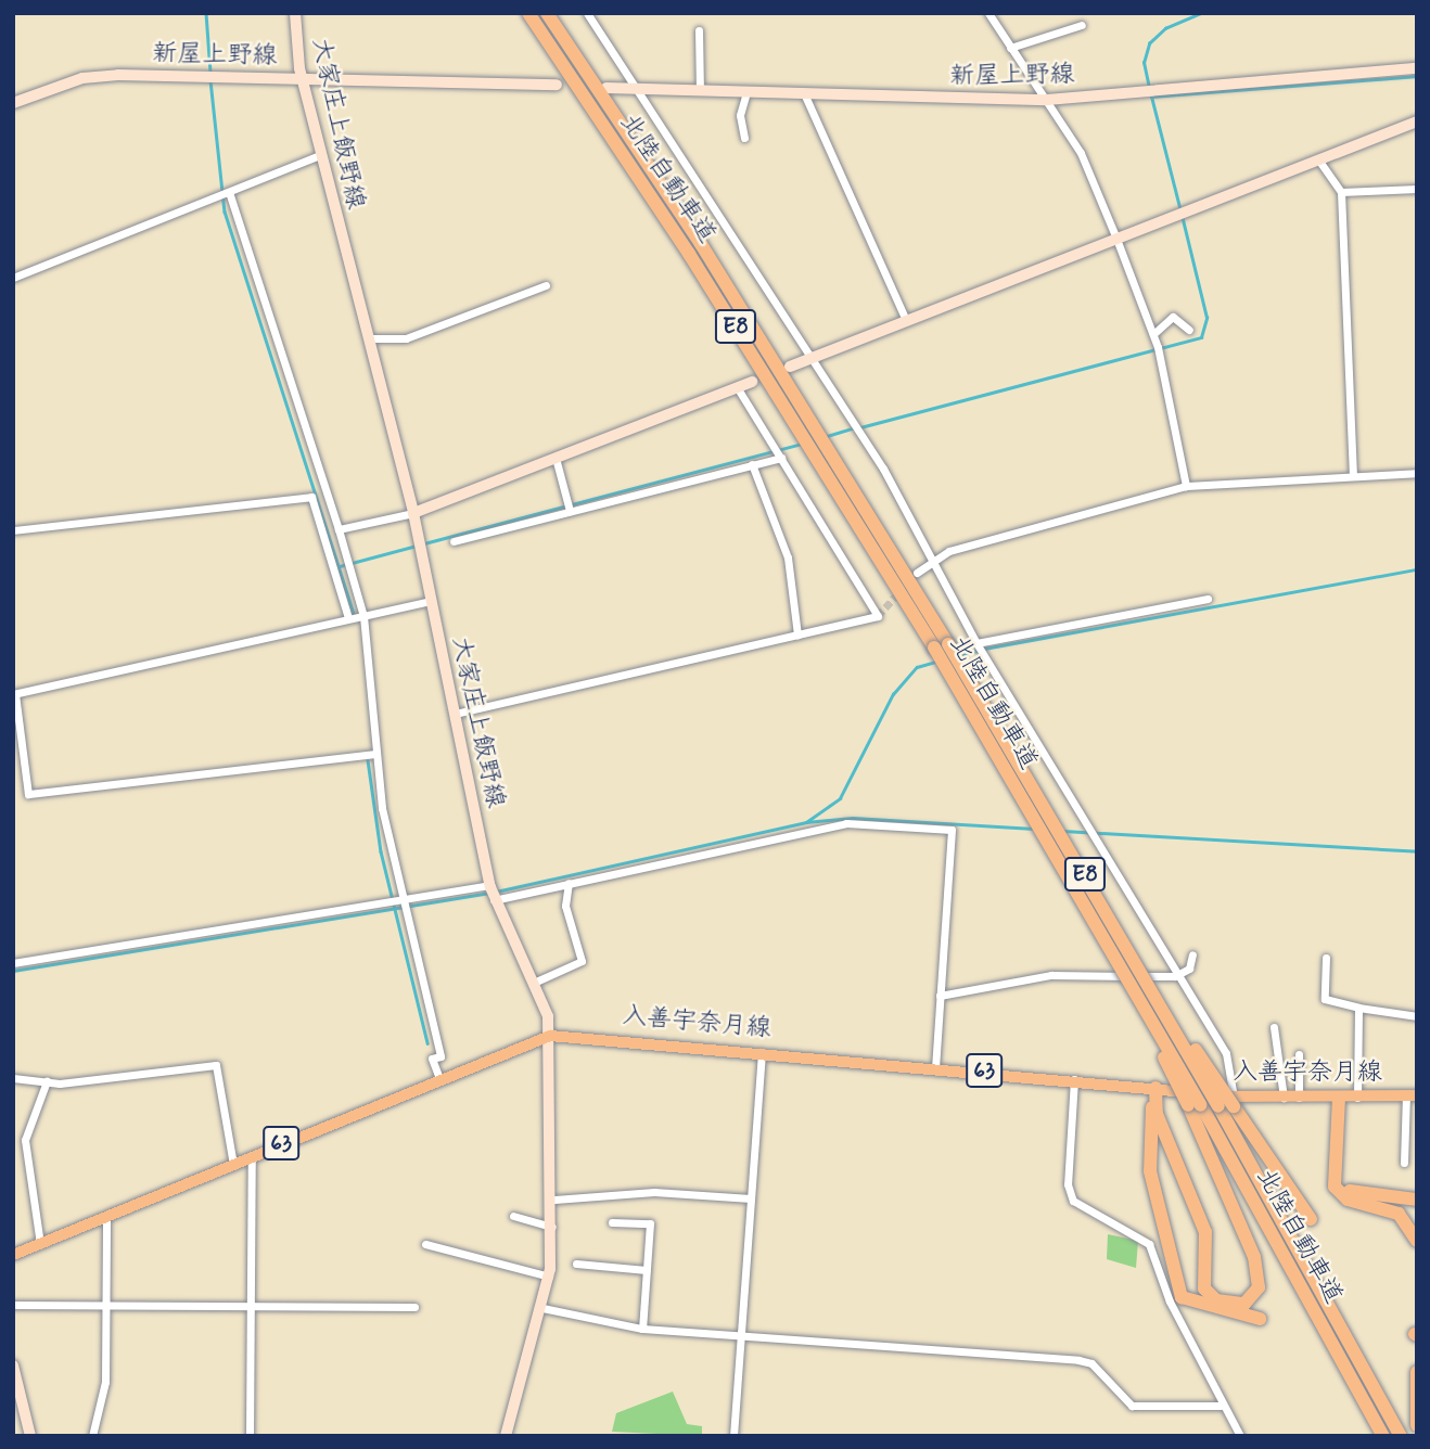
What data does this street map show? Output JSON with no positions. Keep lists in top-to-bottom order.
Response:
{
  "streets": {
    "highway": ["北陸自動車道", "E8"],
    "main road": [
      "新屋上野線",
      "大家庄上飯野線",
      "入善宇奈月線",
      "63"
    ]
  },
  "crossings": [
    ["新屋上野線", "大家庄上飯野線"],
    ["大家庄上飯野線", "入善宇奈月線"]
  ]
}
